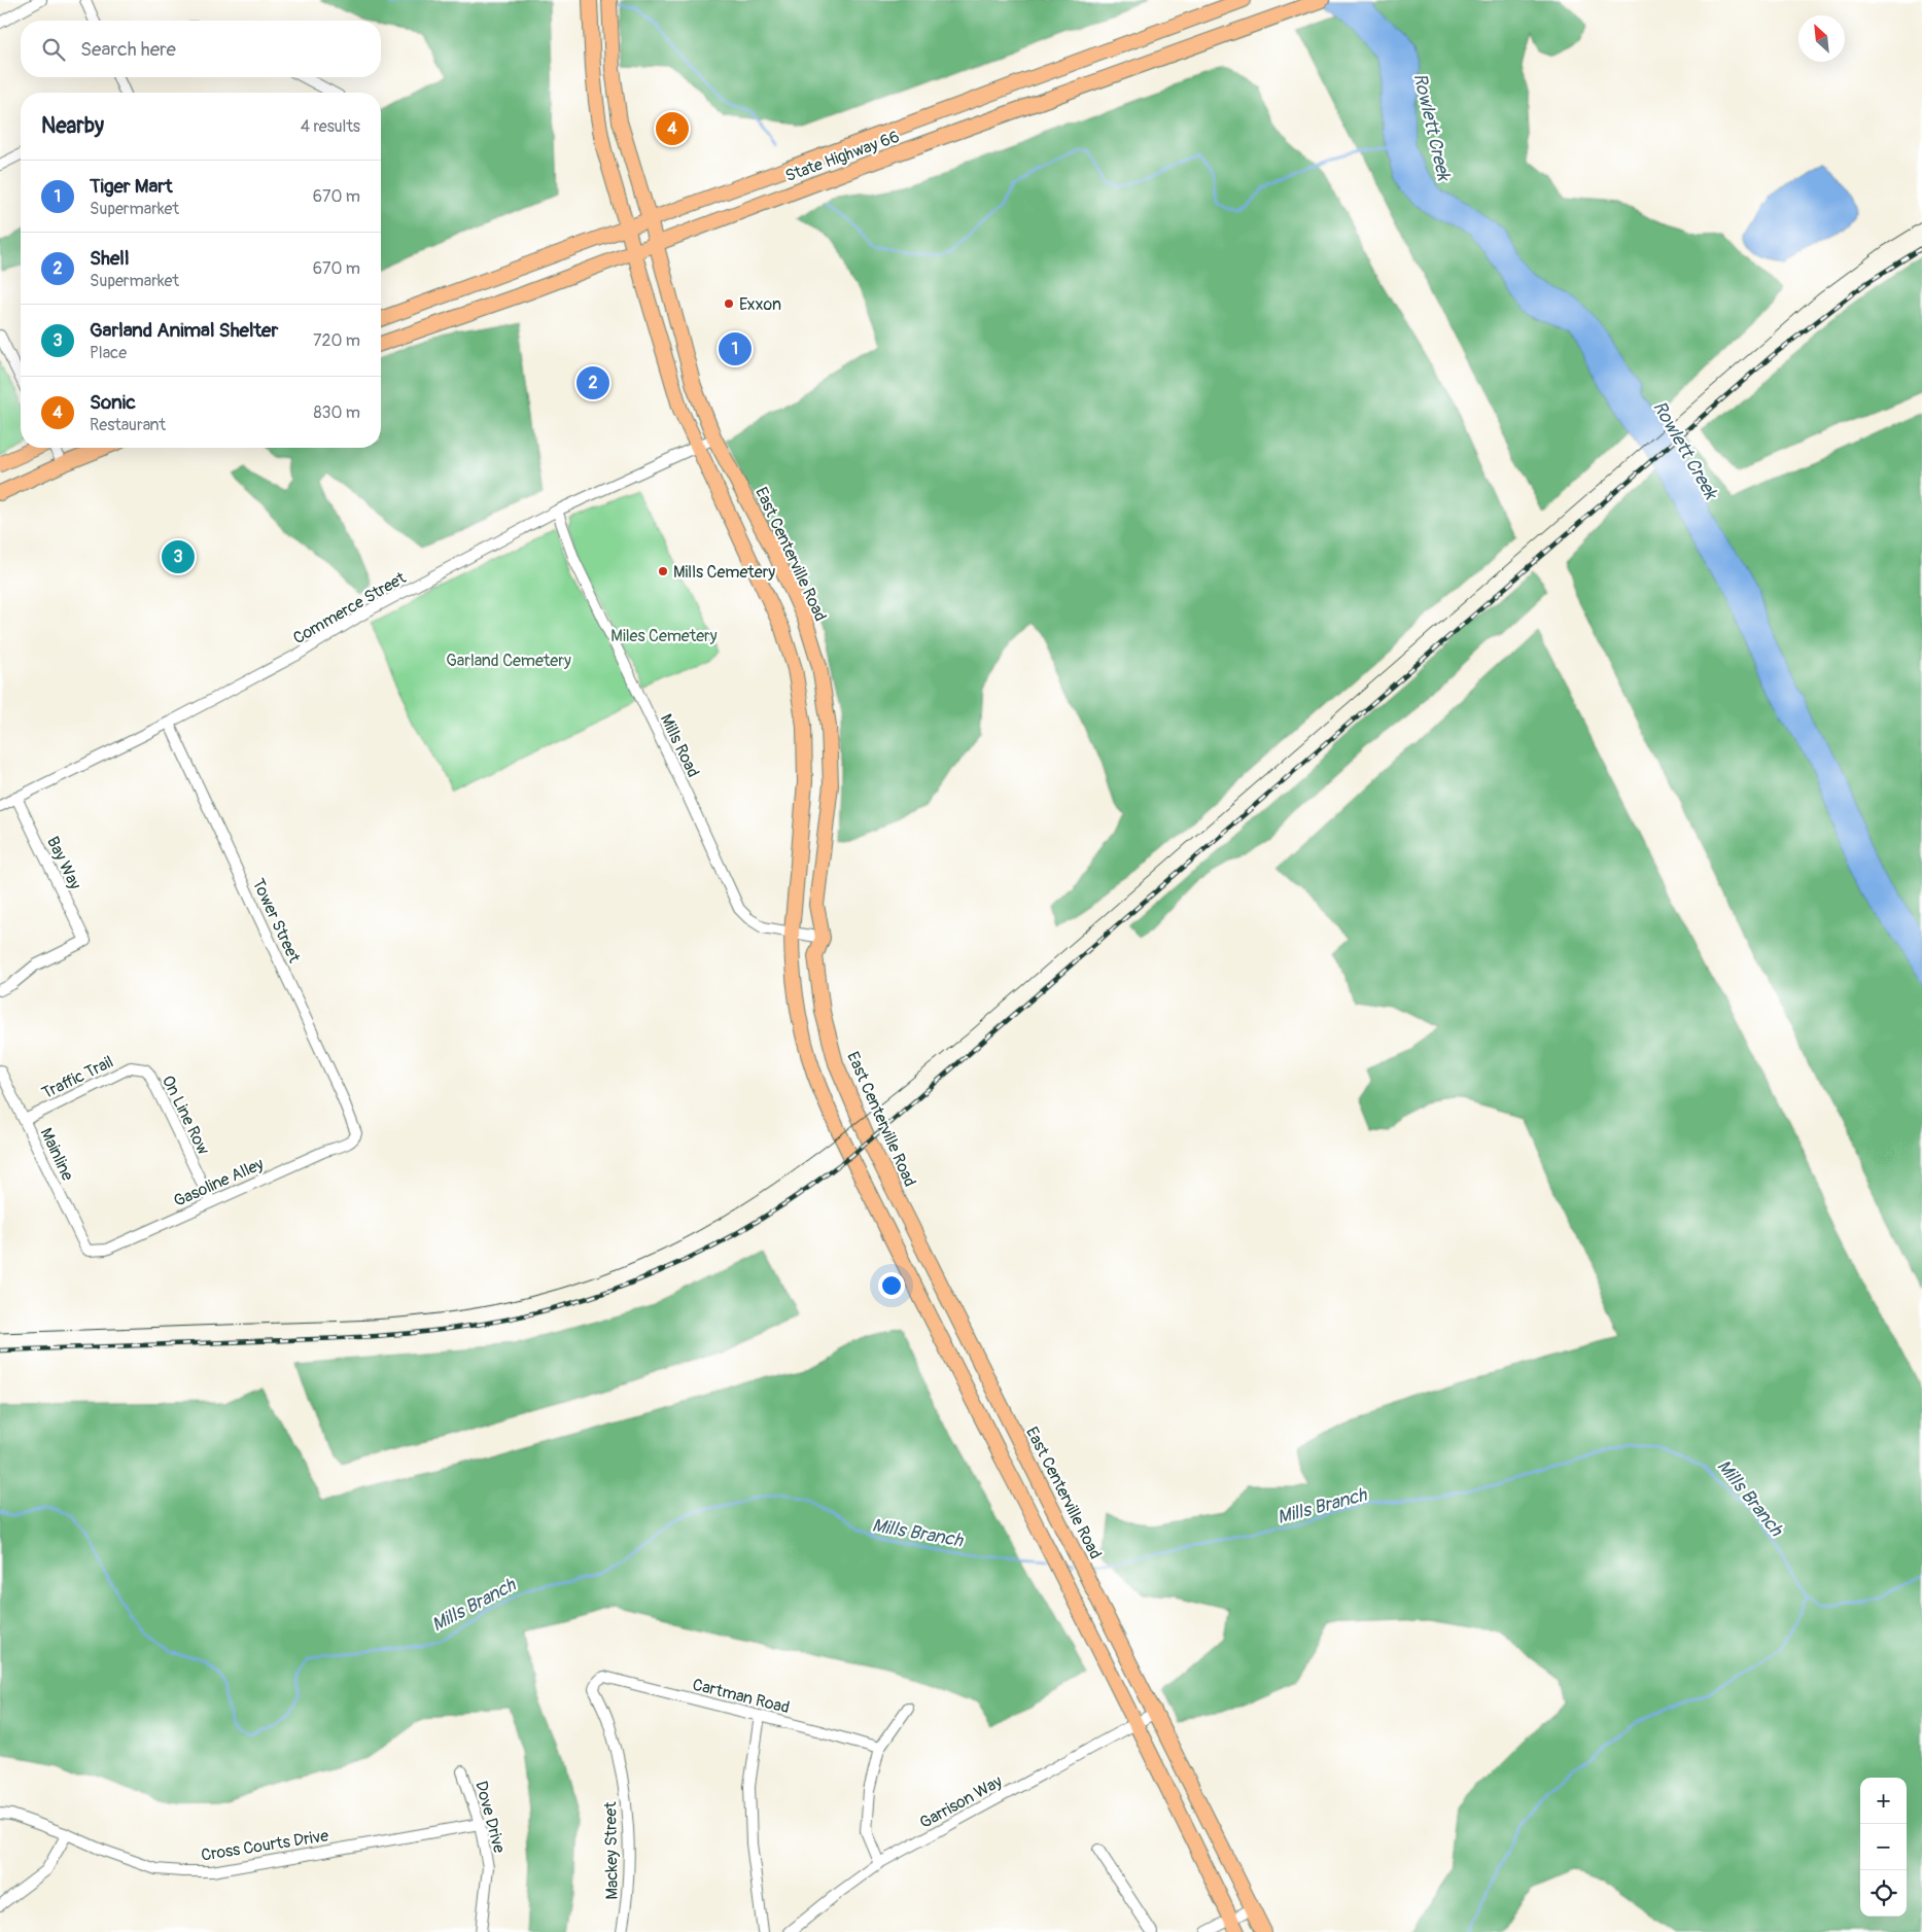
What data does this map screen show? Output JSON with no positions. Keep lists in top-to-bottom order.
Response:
{
  "streets": {
    "main road": ["State Highway 66", "East Centerville Road"],
    "street": [
      "Commerce Street",
      "Mills Road",
      "Bay Way",
      "Tower Street",
      "Traffic Trail",
      "On Line Row",
      "Mainline",
      "Gasoline Alley",
      "Cartman Road",
      "Garrison Way",
      "Dove Drive",
      "Cross Courts Drive",
      "Mackey Street"
    ]
  },
  "crossings": [
    ["State Highway 66", "East Centerville Road"],
    ["East Centerville Road", "Commerce Street"],
    ["East Centerville Road", "Mills Road"],
    ["East Centerville Road", "Garrison Way"],
    ["Commerce Street", "Mills Road"],
    ["Commerce Street", "Bay Way"],
    ["Commerce Street", "Tower Street"],
    ["Tower Street", "Gasoline Alley"],
    ["Traffic Trail", "On Line Row"],
    ["Traffic Trail", "Mainline"],
    ["On Line Row", "Gasoline Alley"],
    ["Mainline", "Gasoline Alley"],
    ["Cartman Road", "Mackey Street"],
    ["Dove Drive", "Cross Courts Drive"]
  ],
  "water": ["Rowlett Creek", "Mills Branch"],
  "parks": ["Miles Cemetery", "Garland Cemetery"],
  "places": ["Exxon", "Mills Cemetery"],
  "north": "top left",
  "page": {
    "search": "Search here",
    "heading": ["Nearby", "4 results"],
    "pins": [
      "4",
      "1",
      "2",
      "3"
    ],
    "list": [
      {
        "mark": "1",
        "name": "Tiger Mart",
        "note": "Supermarket",
        "value": "670 m"
      },
      {
        "mark": "2",
        "name": "Shell",
        "note": "Supermarket",
        "value": "670 m"
      },
      {
        "mark": "3",
        "name": "Garland Animal Shelter",
        "note": "Place",
        "value": "720 m"
      },
      {
        "mark": "4",
        "name": "Sonic",
        "note": "Restaurant",
        "value": "830 m"
      }
    ],
    "map_buttons": ["+", "−"]
  }
}
